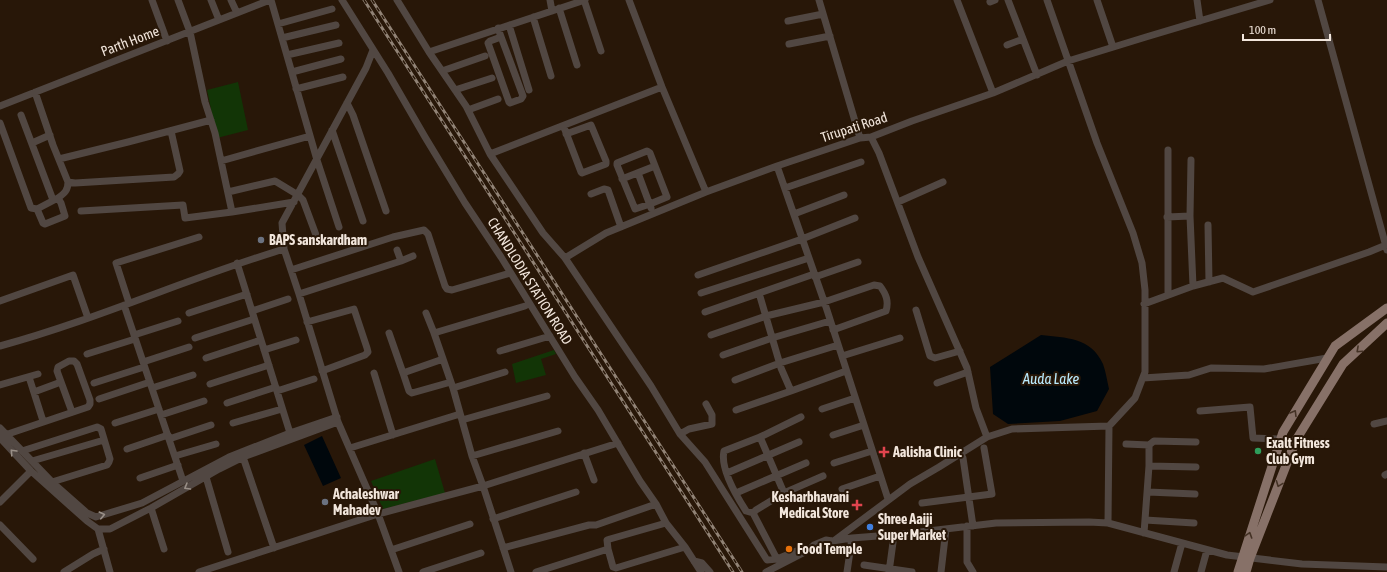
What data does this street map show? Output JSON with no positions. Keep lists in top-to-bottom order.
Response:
{
  "streets": {
    "street": ["Parth Home", "Tirupati Road", "CHANDLODIA STATION ROAD"]
  },
  "water": ["Auda Lake"],
  "places": {
    "other": [
      "BAPS sanskardham",
      "Exalt Fitness Club Gym",
      "Achaleshwar Mahadev",
      "Shree Aaiji Super Market",
      "Food Temple"
    ],
    "health": ["Aalisha Clinic", "Kesharbhavani Medical Store"]
  },
  "scale_bar": "100 m"
}
